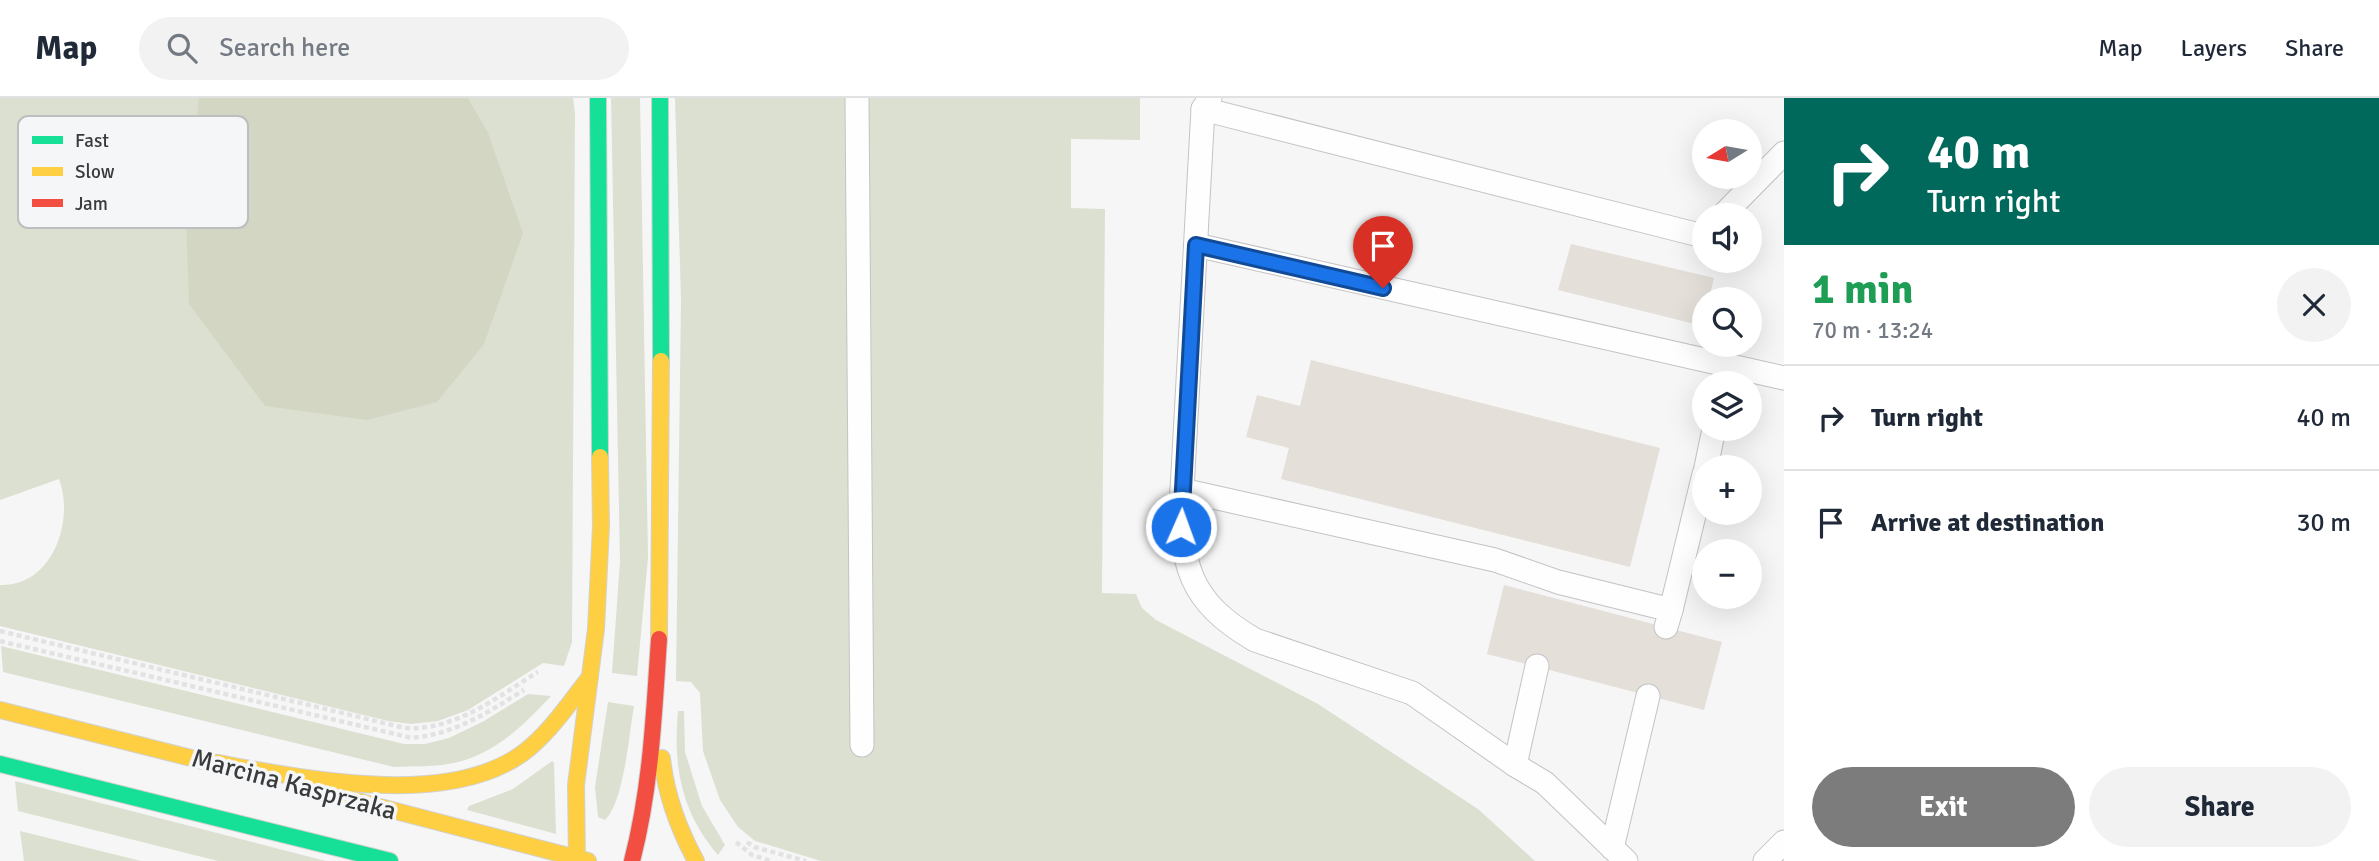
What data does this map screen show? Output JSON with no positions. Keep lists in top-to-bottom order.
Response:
{
  "streets": {
    "main road": ["Marcina Kasprzaka"]
  },
  "legend": ["Fast", "Slow", "Jam"],
  "north": "left",
  "page": {
    "header": "Map",
    "search": "Search here",
    "nav": ["Map", "Layers", "Share"],
    "turn": ["40 m", "Turn right"],
    "map_buttons": ["+", "−"],
    "heading": ["1 min", "70 m · 13:24"],
    "list": [
      {
        "name": "Turn right",
        "value": "40 m"
      },
      {
        "name": "Arrive at destination",
        "value": "30 m"
      }
    ],
    "buttons": ["Exit", "Share"]
  }
}
